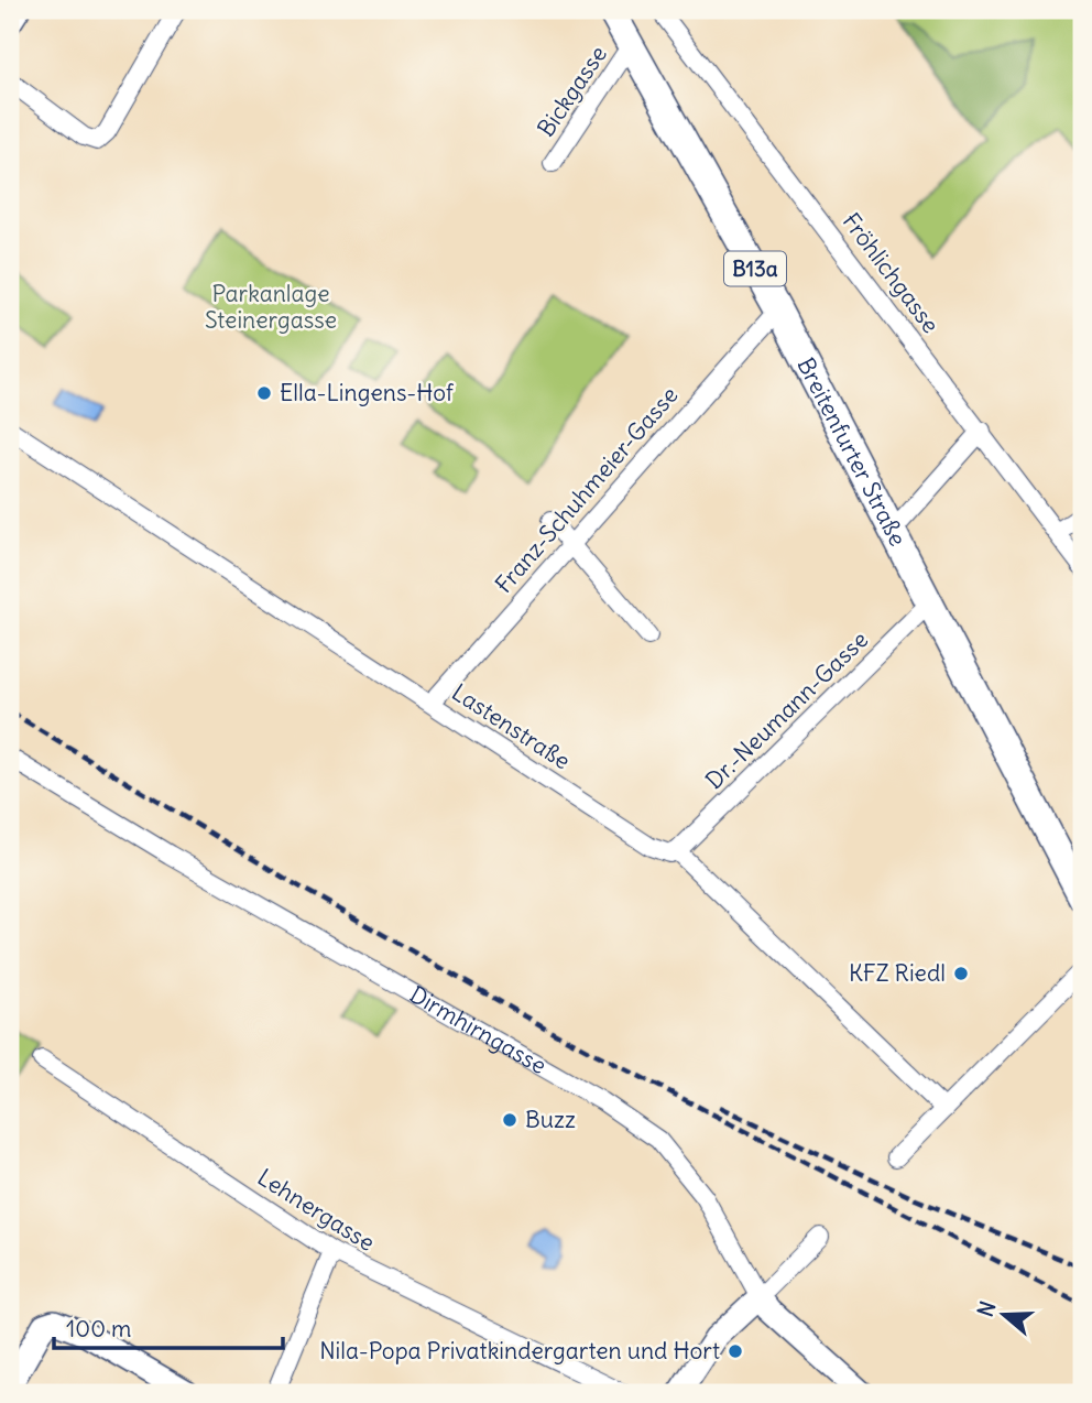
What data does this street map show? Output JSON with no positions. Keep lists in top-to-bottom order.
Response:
{
  "streets": {
    "main road": ["B13a", "Breitenfurter Straße"],
    "street": [
      "Bickgasse",
      "Fröhlichgasse",
      "Franz-Schuhmeier-Gasse",
      "Dr.-Neumann-Gasse",
      "Lastenstraße",
      "Dirmhirngasse",
      "Lehnergasse"
    ]
  },
  "crossings": [
    ["Bickgasse", "Breitenfurter Straße"],
    ["Breitenfurter Straße", "Franz-Schuhmeier-Gasse"],
    ["Breitenfurter Straße", "Dr.-Neumann-Gasse"],
    ["Franz-Schuhmeier-Gasse", "Lastenstraße"],
    ["Dr.-Neumann-Gasse", "Lastenstraße"]
  ],
  "parks": ["Parkanlage Steinergasse"],
  "places": [
    "Ella-Lingens-Hof",
    "KFZ Riedl",
    "Buzz",
    "Nila-Popa Privatkindergarten und Hort"
  ],
  "scale_bar": "100 m",
  "north": "left"
}
